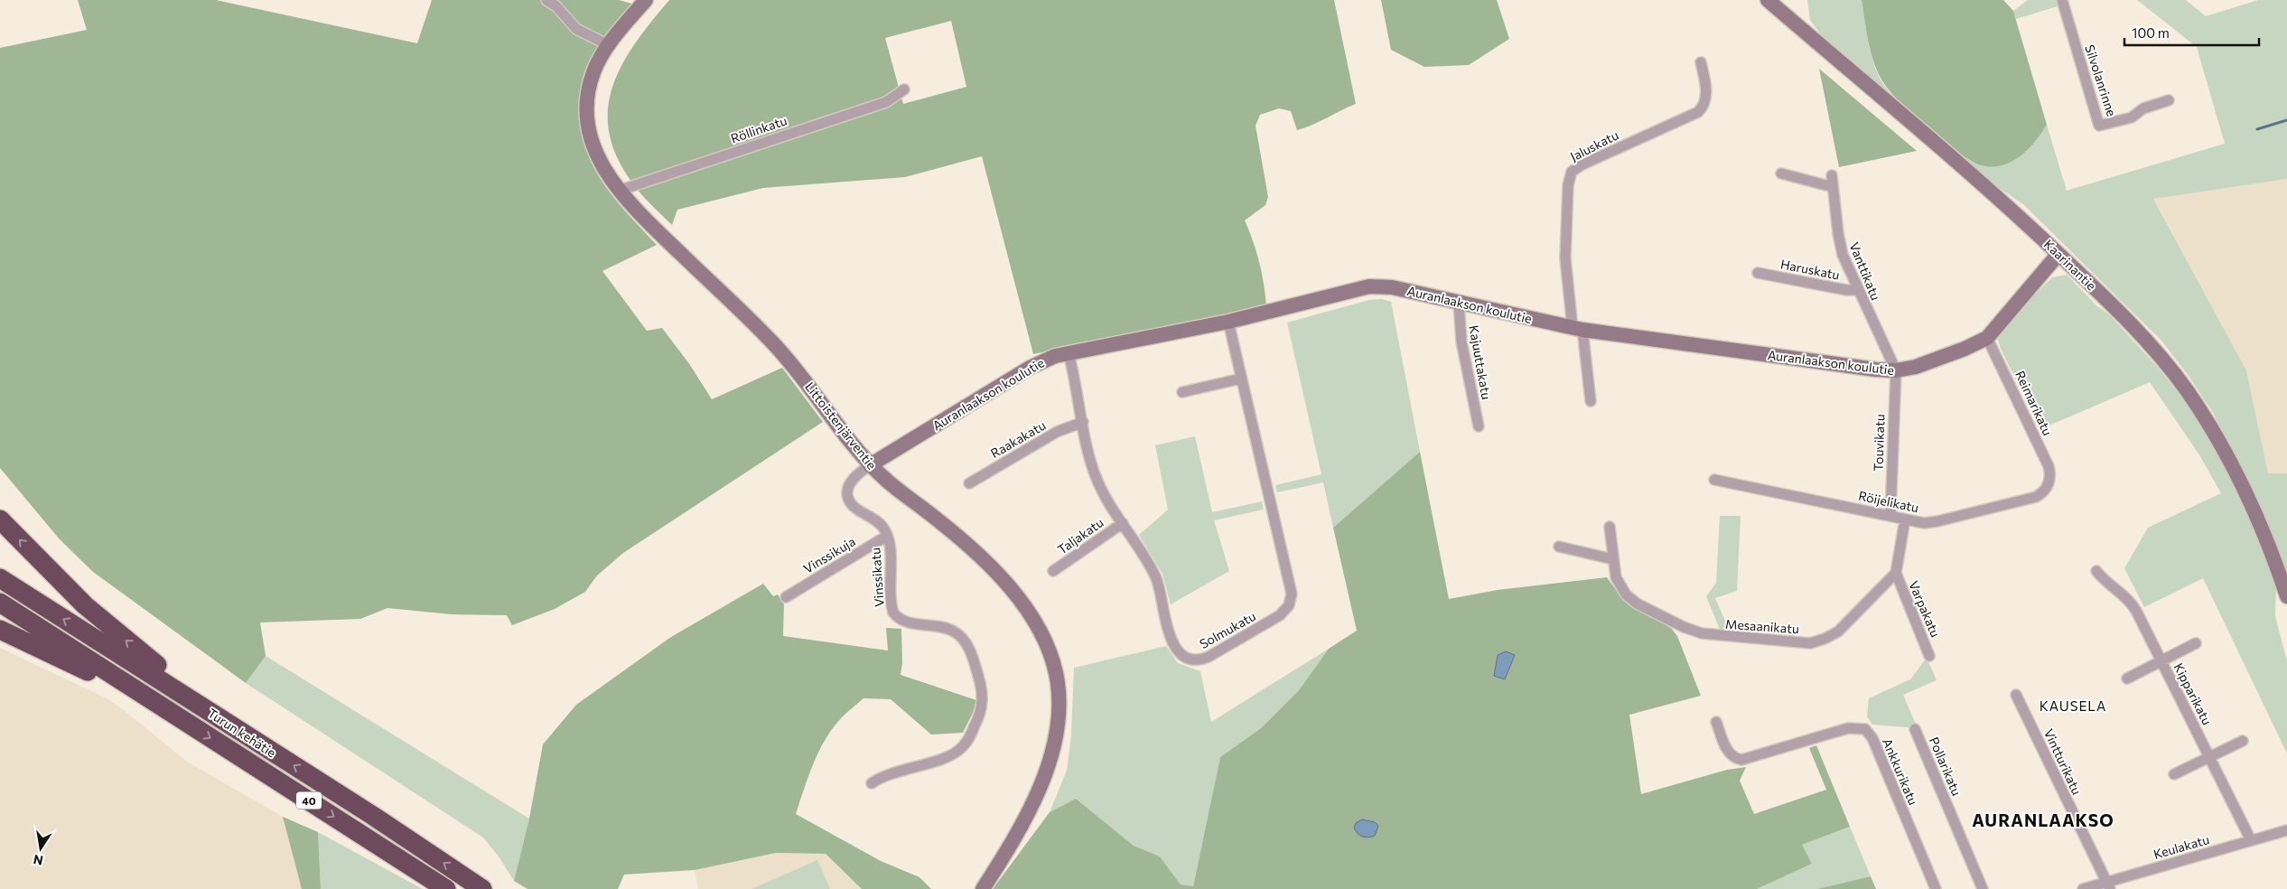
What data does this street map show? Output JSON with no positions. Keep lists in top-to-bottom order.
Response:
{
  "streets": {
    "highway": ["Turun kehätie", "40"],
    "street": [
      "Silvolanrinne",
      "Röllinkatu",
      "Jaluskatu",
      "Kaarinantie",
      "Haruskatu",
      "Vanttikatu",
      "Auranlaakson koulutie",
      "Kajuuttakatu",
      "Reimarikatu",
      "Littoistenjärventie",
      "Raakakatu",
      "Touvikatu",
      "Röijelikatu",
      "Taljakatu",
      "Vinssikuja",
      "Vinssikatu",
      "Varpakatu",
      "Mesaanikatu",
      "Solmukatu",
      "Kipparikatu",
      "Vintturikatu",
      "Pollarikatu",
      "Ankkurikatu",
      "Keulakatu"
    ]
  },
  "crossings": [
    ["Röllinkatu", "Littoistenjärventie"],
    ["Jaluskatu", "Auranlaakson koulutie"],
    ["Kaarinantie", "Auranlaakson koulutie"],
    ["Haruskatu", "Vanttikatu"],
    ["Vanttikatu", "Auranlaakson koulutie"],
    ["Vanttikatu", "Touvikatu"],
    ["Auranlaakson koulutie", "Kajuuttakatu"],
    ["Auranlaakson koulutie", "Reimarikatu"],
    ["Auranlaakson koulutie", "Littoistenjärventie"],
    ["Auranlaakson koulutie", "Touvikatu"],
    ["Auranlaakson koulutie", "Vinssikatu"],
    ["Auranlaakson koulutie", "Solmukatu"],
    ["Reimarikatu", "Röijelikatu"],
    ["Littoistenjärventie", "Vinssikatu"],
    ["Raakakatu", "Solmukatu"],
    ["Touvikatu", "Röijelikatu"],
    ["Taljakatu", "Solmukatu"],
    ["Vinssikuja", "Vinssikatu"],
    ["Varpakatu", "Mesaanikatu"],
    ["Kipparikatu", "Keulakatu"],
    ["Vintturikatu", "Keulakatu"]
  ],
  "districts": ["KAUSELA", "AURANLAAKSO"],
  "scale_bar": "100 m",
  "north": "bottom"
}
